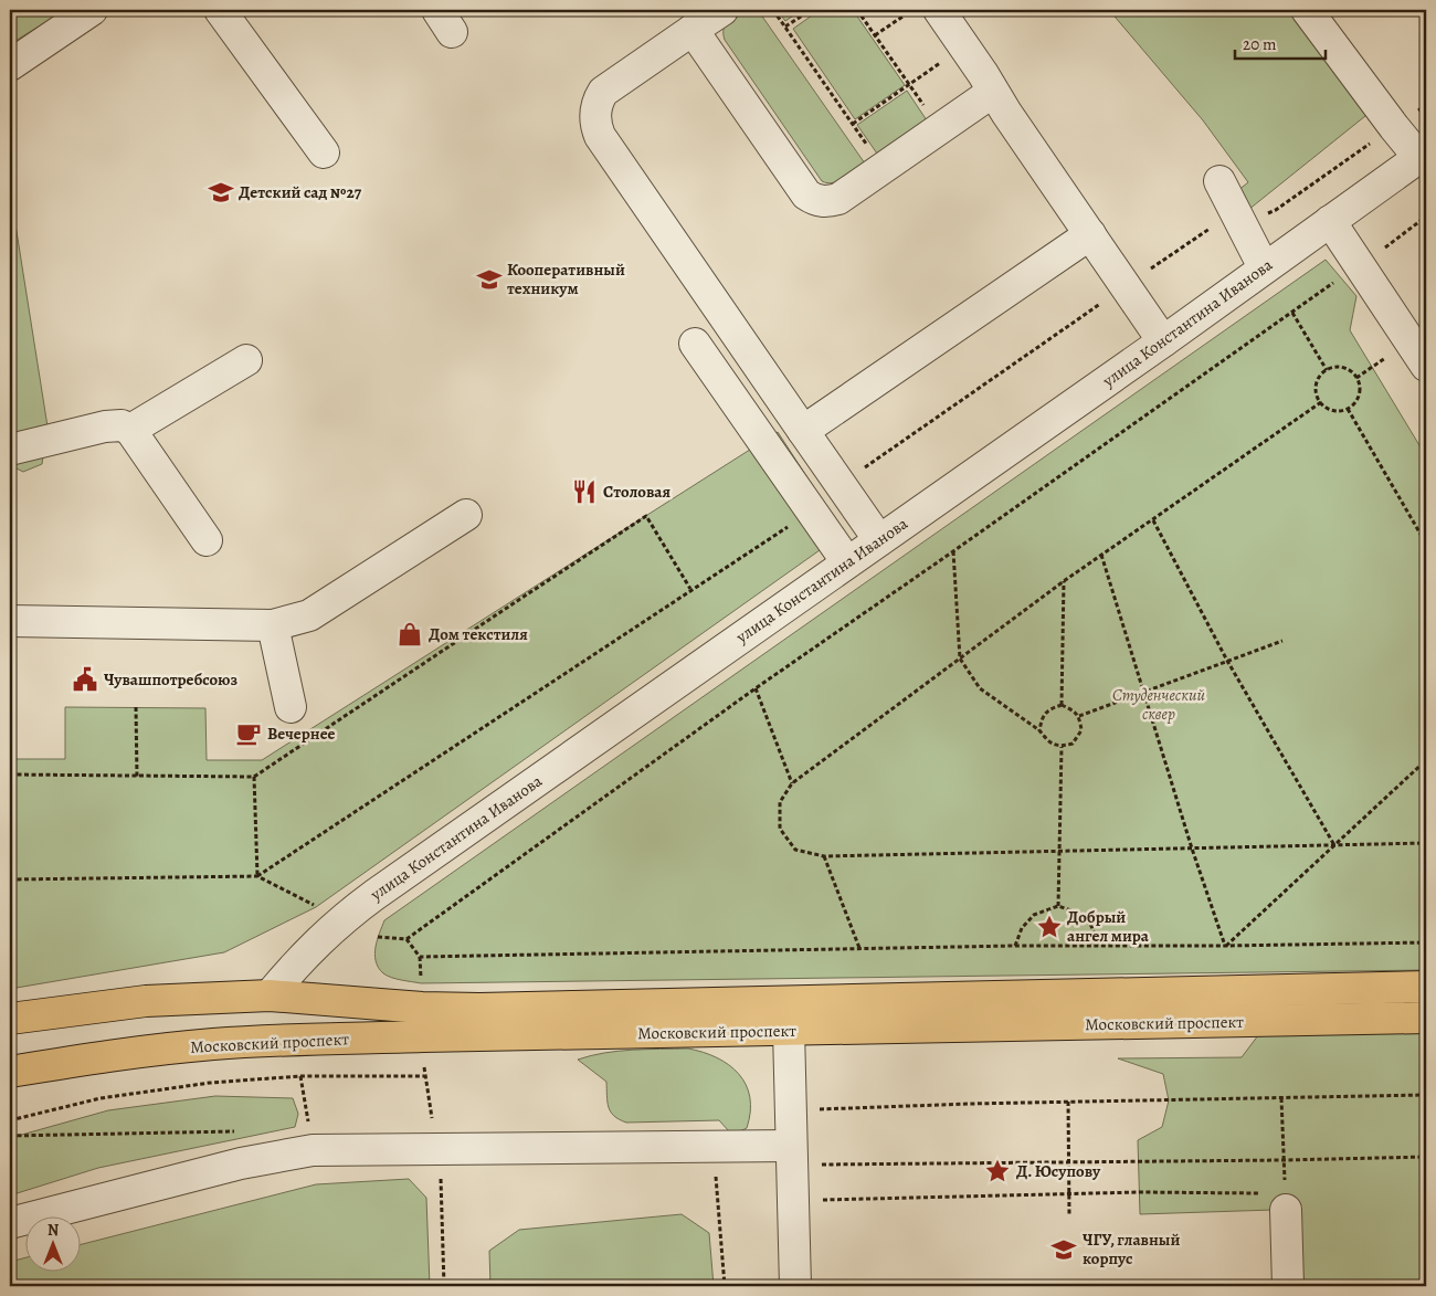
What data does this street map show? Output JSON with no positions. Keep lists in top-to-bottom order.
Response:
{
  "streets": {
    "main road": ["улица Константина Иванова", "Московский проспект"]
  },
  "crossings": [
    ["улица Константина Иванова", "Московский проспект"]
  ],
  "parks": ["Студенческий сквер"],
  "places": {
    "school or university": ["Детский сад №27", "Кооперативный техникум", "ЧГУ, главный корпус"],
    "restaurant": ["Столовая"],
    "shop": ["Дом текстиля"],
    "public building": ["Чувашпотребсоюз"],
    "cafe": ["Вечернее"],
    "place": ["Добрый ангел мира", "Д. Юсупову"]
  },
  "scale_bar": "20 m",
  "north": "top"
}
